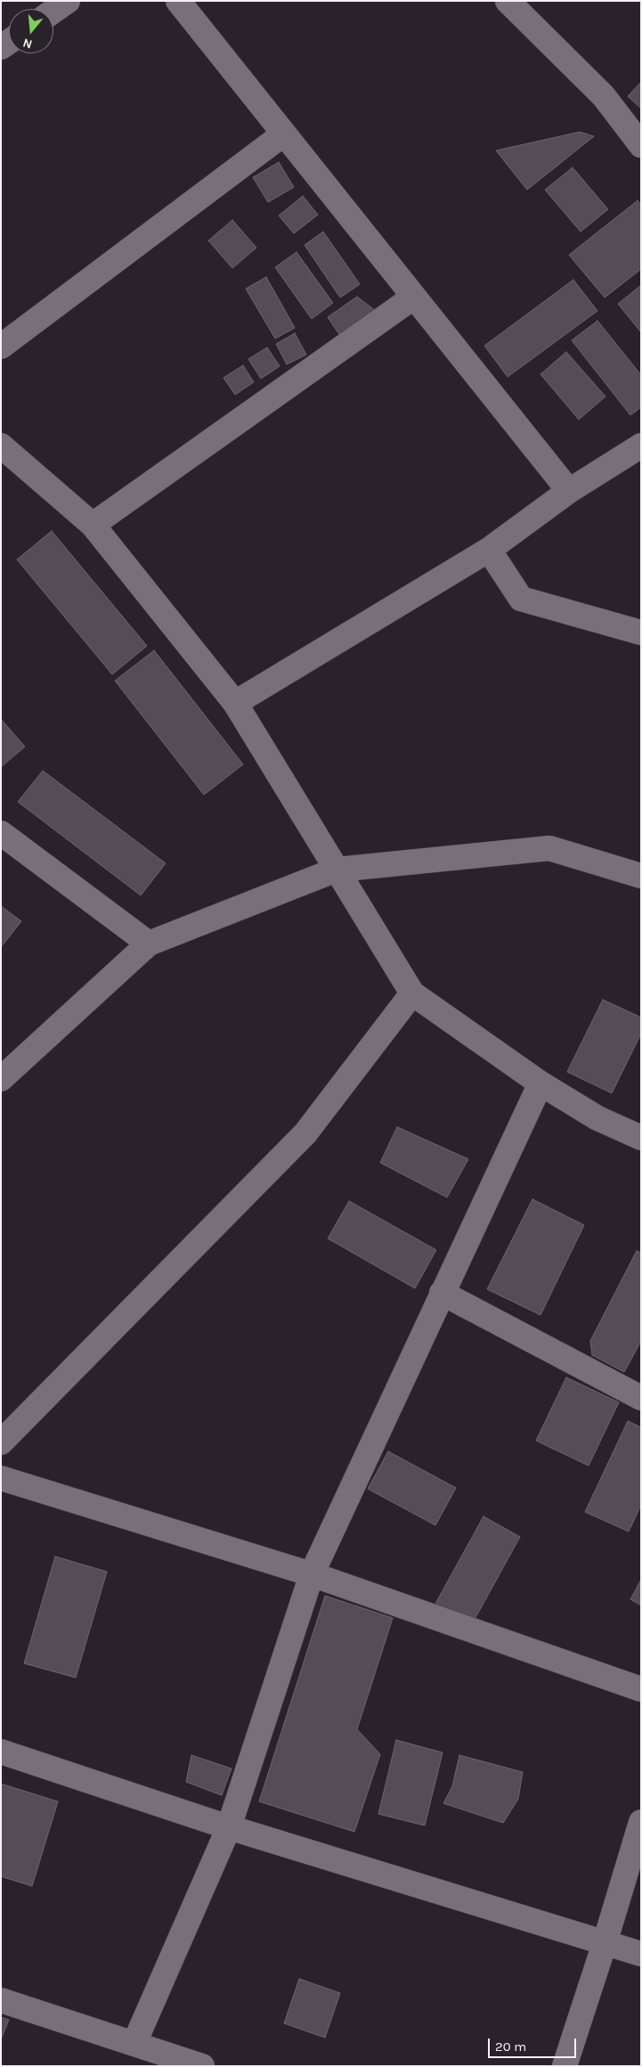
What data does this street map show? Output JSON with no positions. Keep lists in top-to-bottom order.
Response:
{
  "scale_bar": "20 m",
  "north": "bottom"
}
